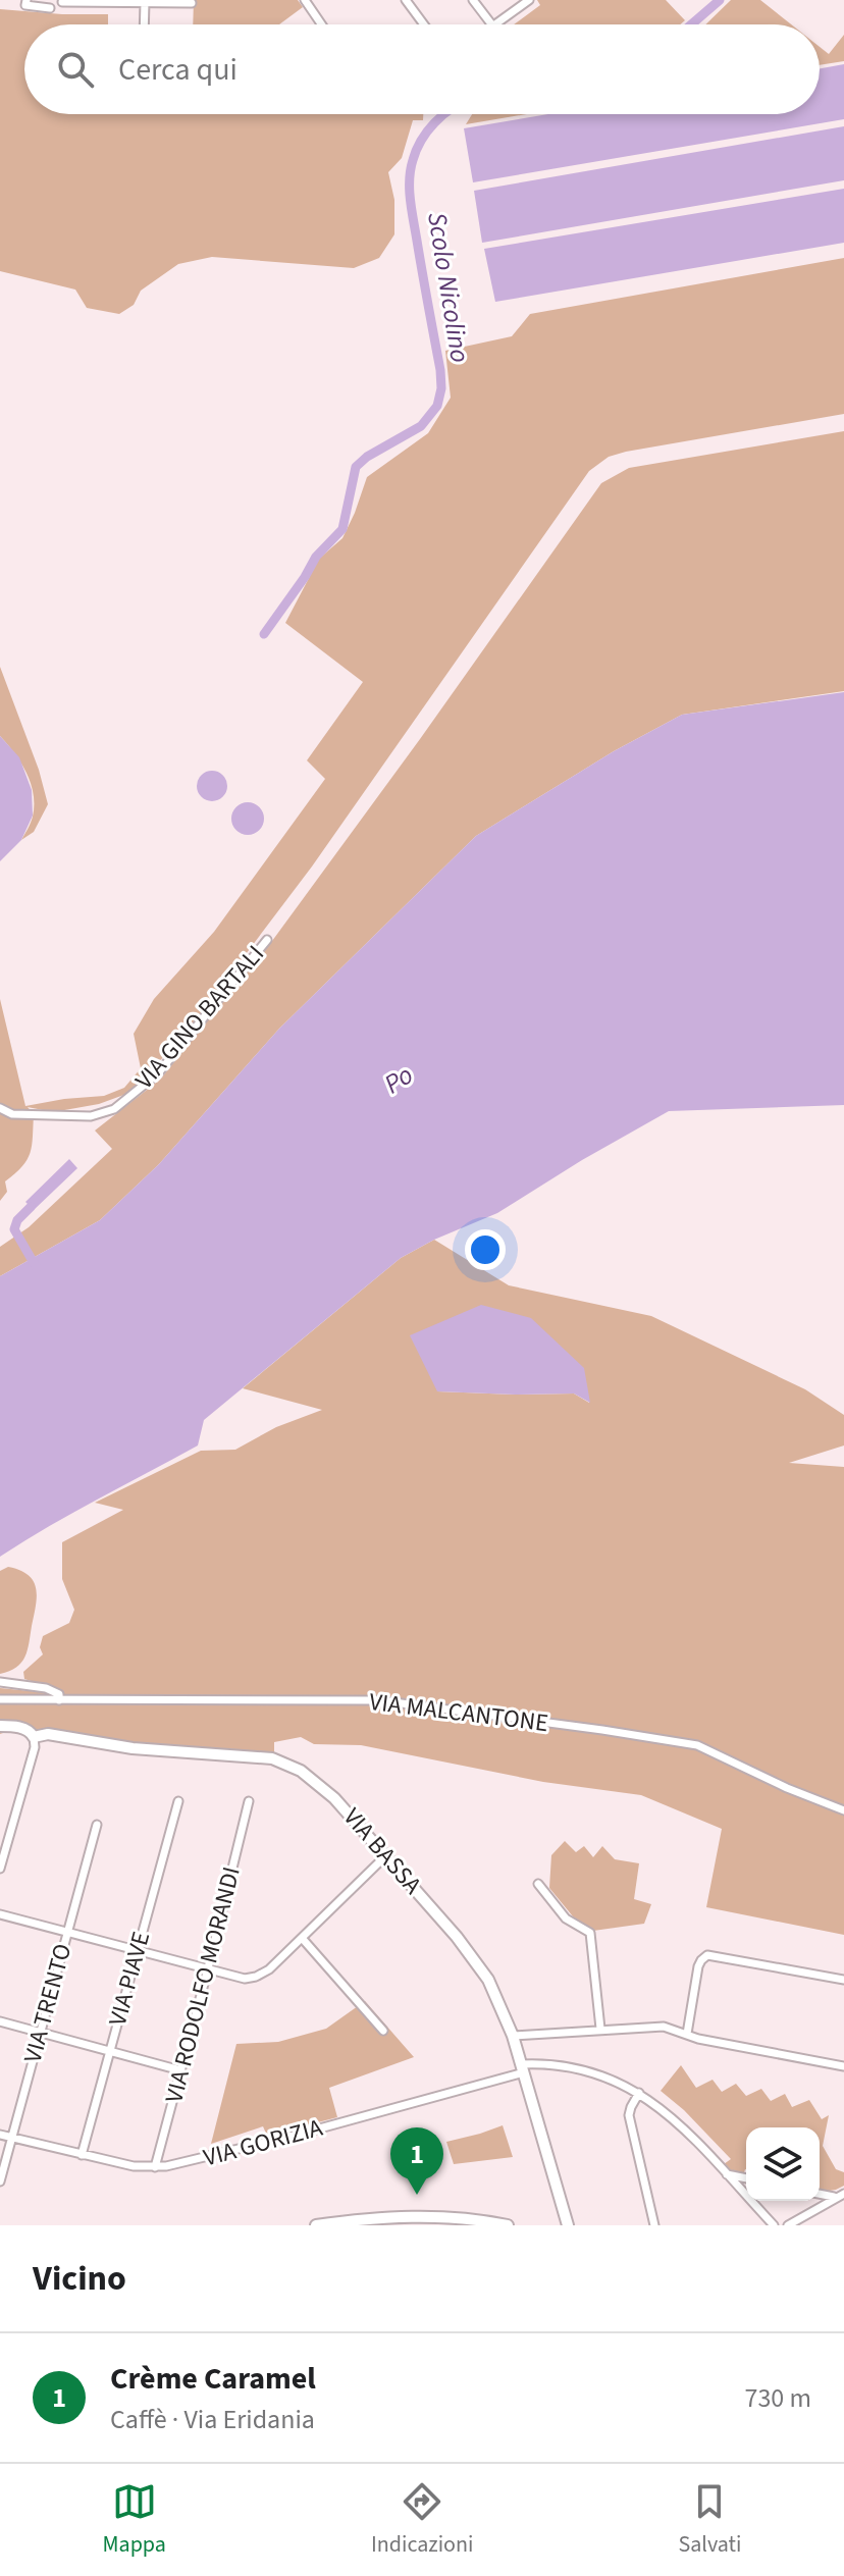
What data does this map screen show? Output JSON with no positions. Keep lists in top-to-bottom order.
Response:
{
  "streets": {
    "street": [
      "VIA GINO BARTALI",
      "VIA MALCANTONE",
      "VIA BASSA",
      "VIA PIAVE",
      "VIA RODOLFO MORANDI",
      "VIA TRENTO",
      "VIA GORIZIA"
    ]
  },
  "crossings": [
    ["VIA BASSA", "VIA GORIZIA"],
    ["VIA PIAVE", "VIA GORIZIA"],
    ["VIA RODOLFO MORANDI", "VIA GORIZIA"],
    ["VIA TRENTO", "VIA GORIZIA"]
  ],
  "water": ["Scolo Nicolino", "Po"],
  "page": {
    "search": "Cerca qui",
    "pins": "1",
    "heading": "Vicino",
    "list": [
      {
        "mark": "1",
        "name": "Crème Caramel",
        "note": "Caffè · Via Eridania",
        "value": "730 m"
      }
    ],
    "nav": ["Mappa", "Indicazioni", "Salvati"]
  }
}
